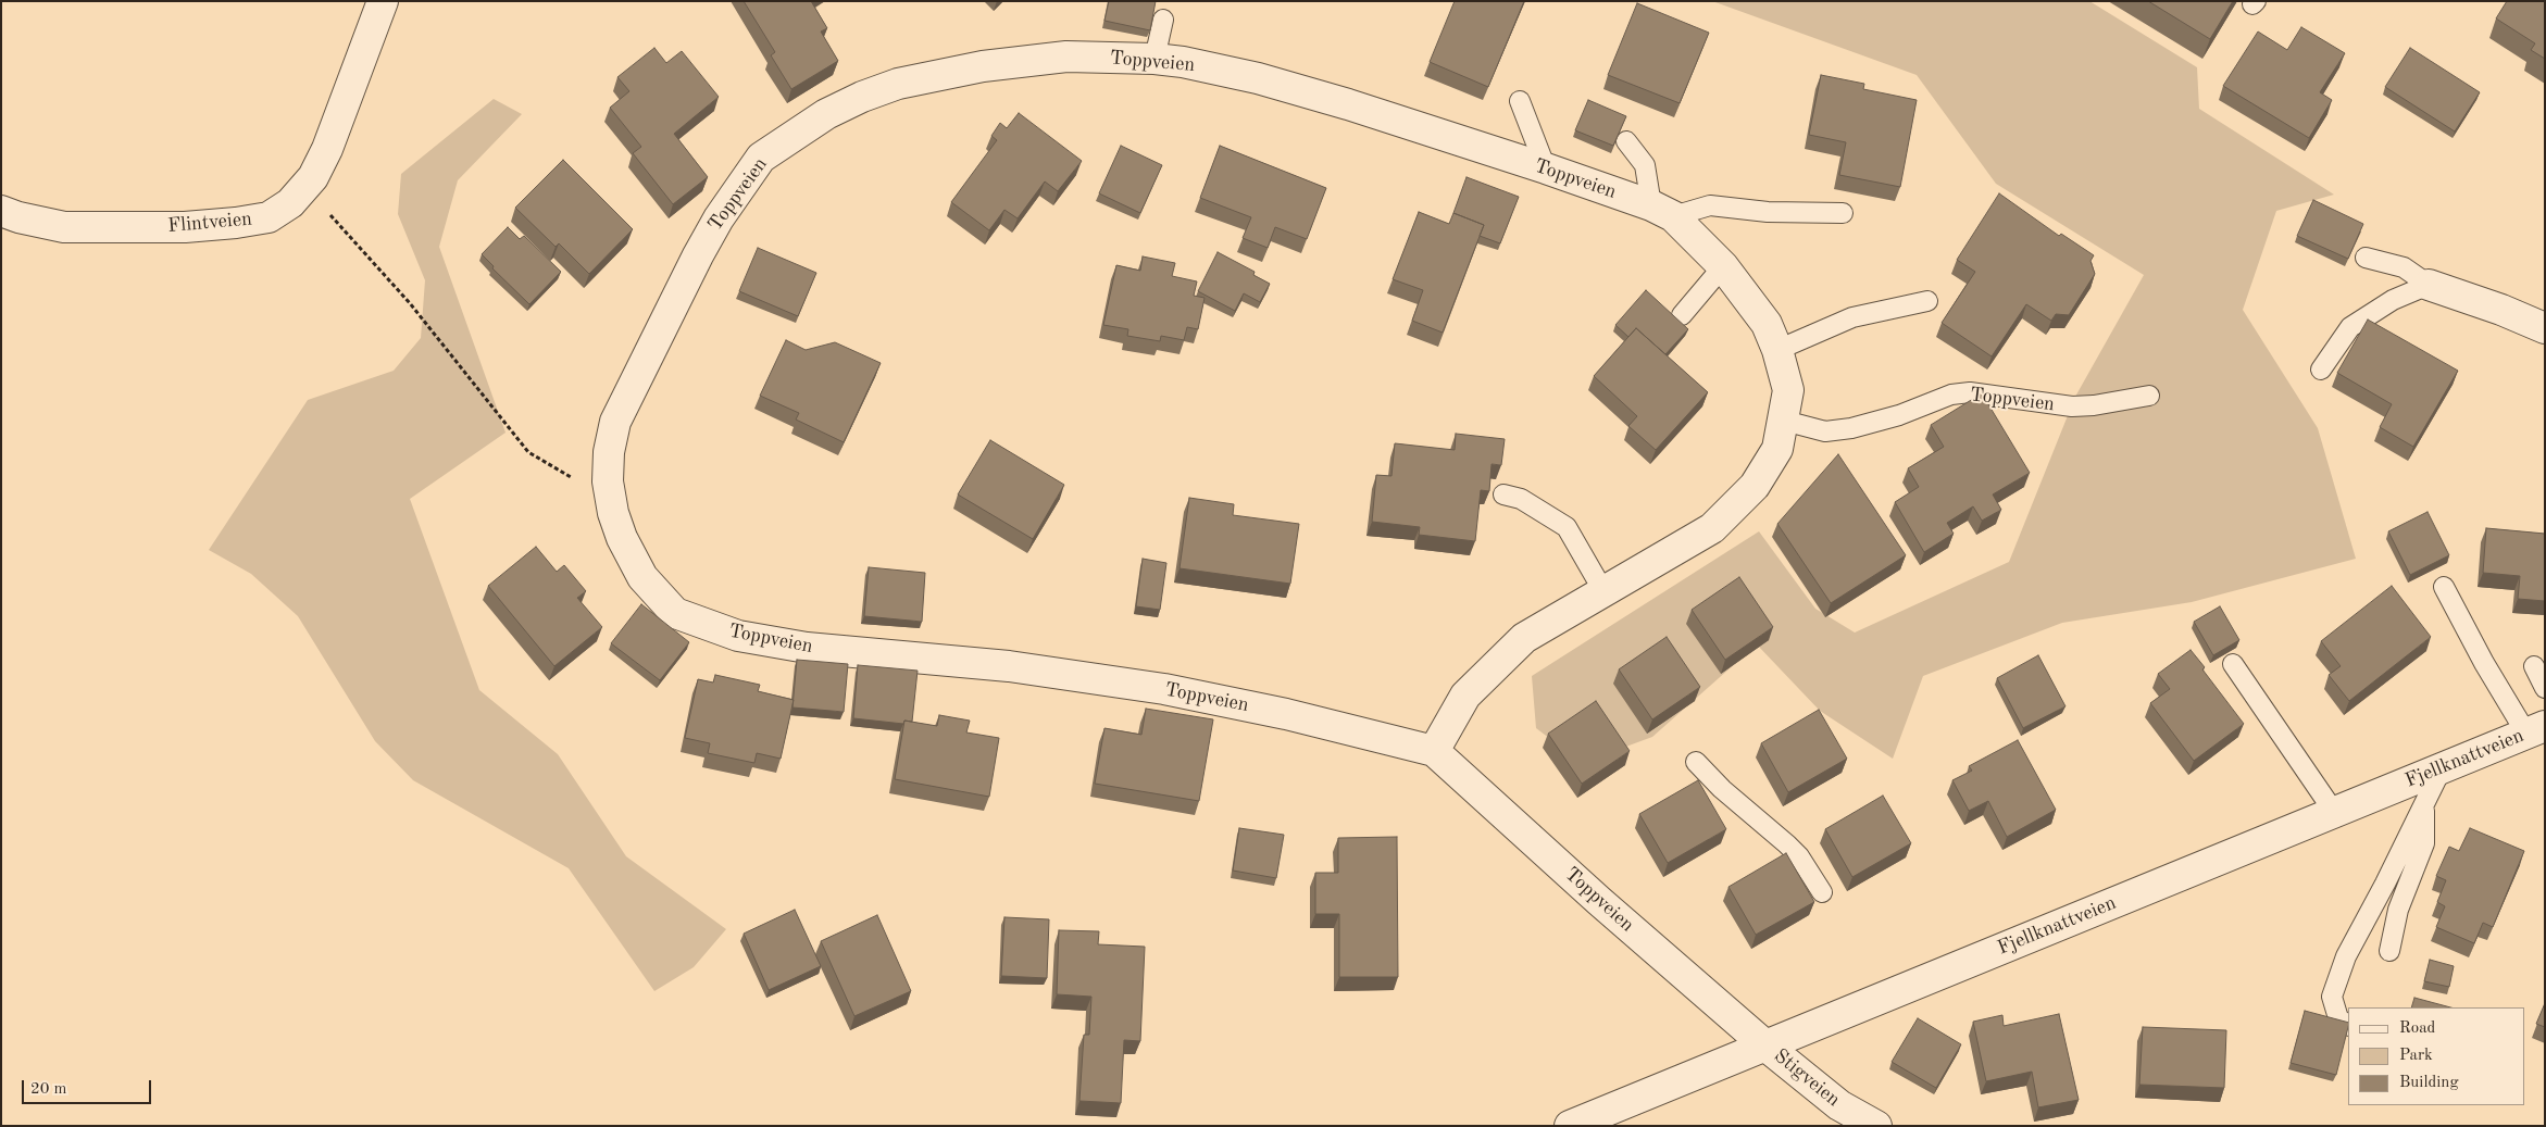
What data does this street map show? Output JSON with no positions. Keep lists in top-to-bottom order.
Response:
{
  "streets": {
    "street": [
      "Toppveien",
      "Flintveien",
      "Fjellknattveien",
      "Stigveien"
    ]
  },
  "crossings": [
    ["Toppveien", "Fjellknattveien"],
    ["Toppveien", "Stigveien"],
    ["Fjellknattveien", "Stigveien"]
  ],
  "legend": ["Road", "Park", "Building"],
  "scale_bar": "20 m"
}
